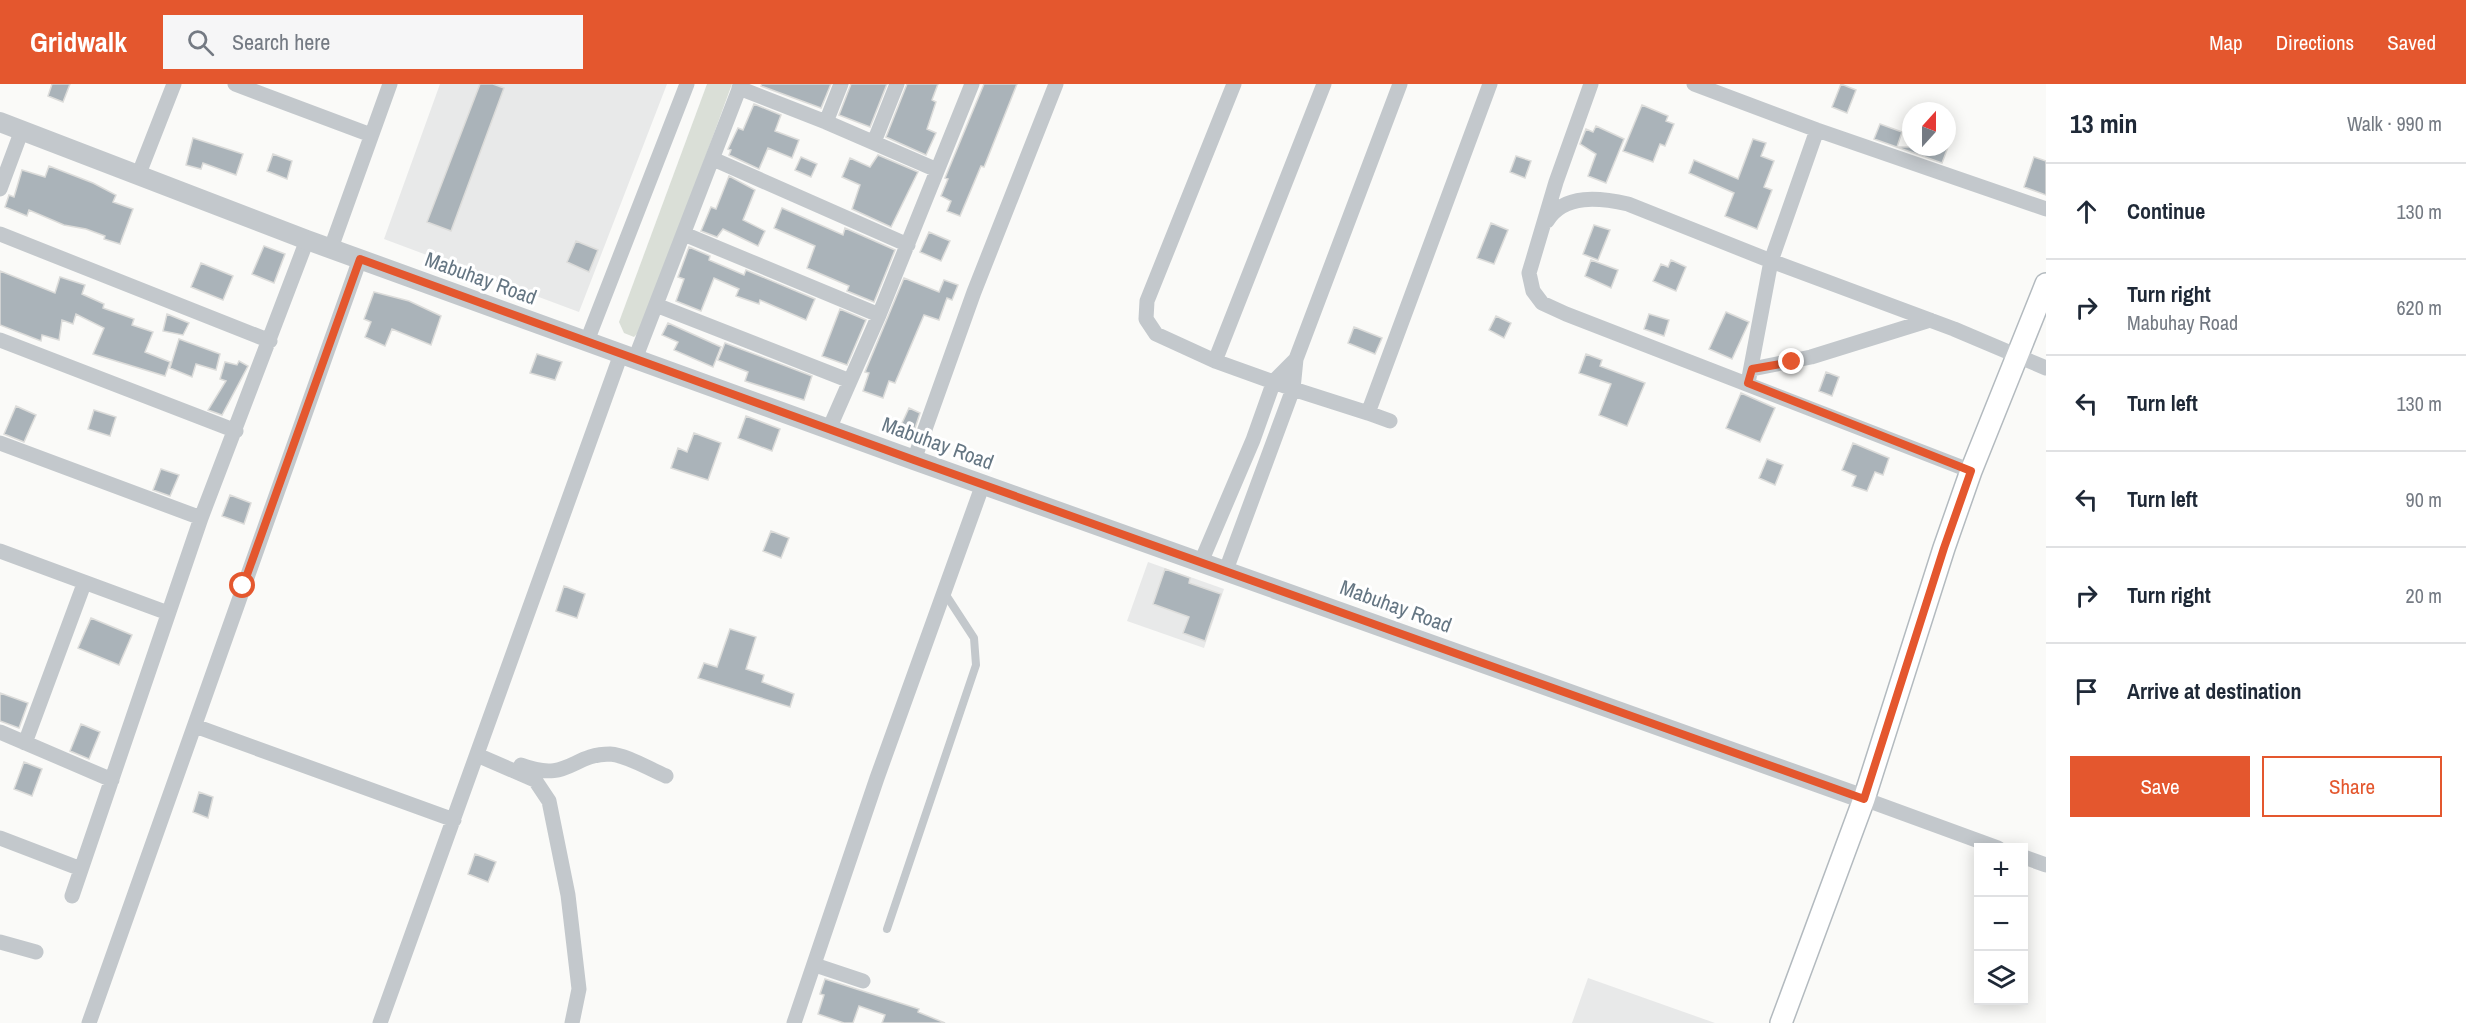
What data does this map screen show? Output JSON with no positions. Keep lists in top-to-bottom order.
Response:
{
  "streets": {
    "street": ["Mabuhay Road"]
  },
  "north": "top",
  "page": {
    "header": "Gridwalk",
    "search": "Search here",
    "nav": ["Map", "Directions", "Saved"],
    "heading": ["13 min", "Walk · 990 m"],
    "list": [
      ["Continue", "130 m"],
      ["Turn right", "Mabuhay Road", "620 m"],
      ["Turn left", "130 m"],
      ["Turn left", "90 m"],
      ["Turn right", "20 m"],
      "Arrive at destination"
    ],
    "buttons": ["Save", "Share"],
    "map_buttons": ["+", "−"]
  }
}
